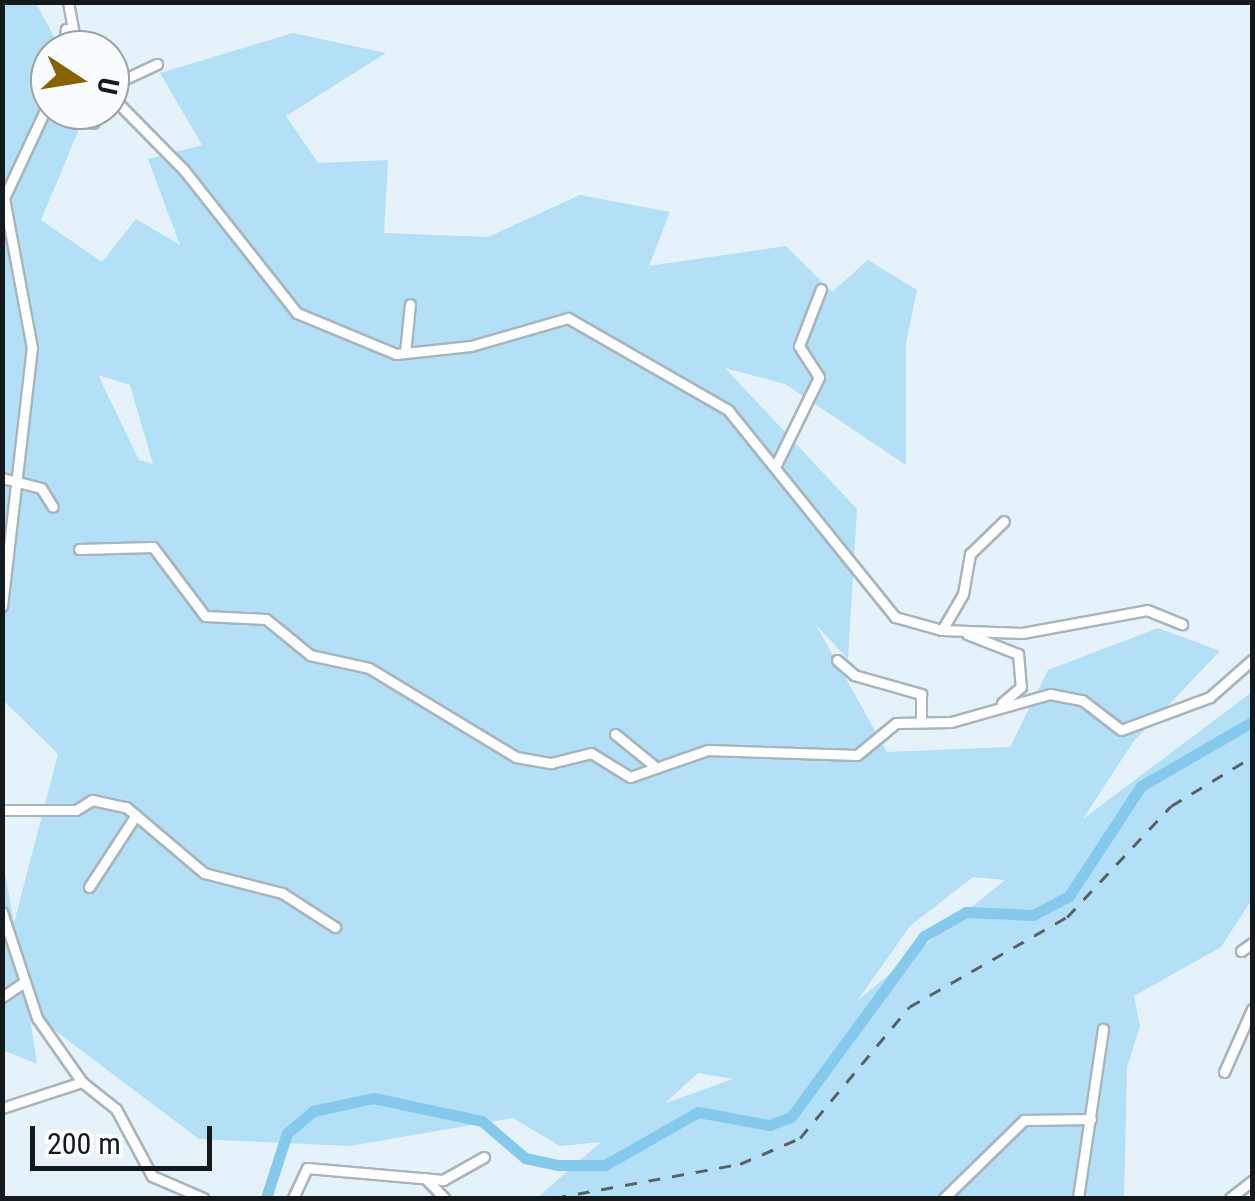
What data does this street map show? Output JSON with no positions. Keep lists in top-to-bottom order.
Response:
{
  "scale_bar": "200 m",
  "north": "right"
}
